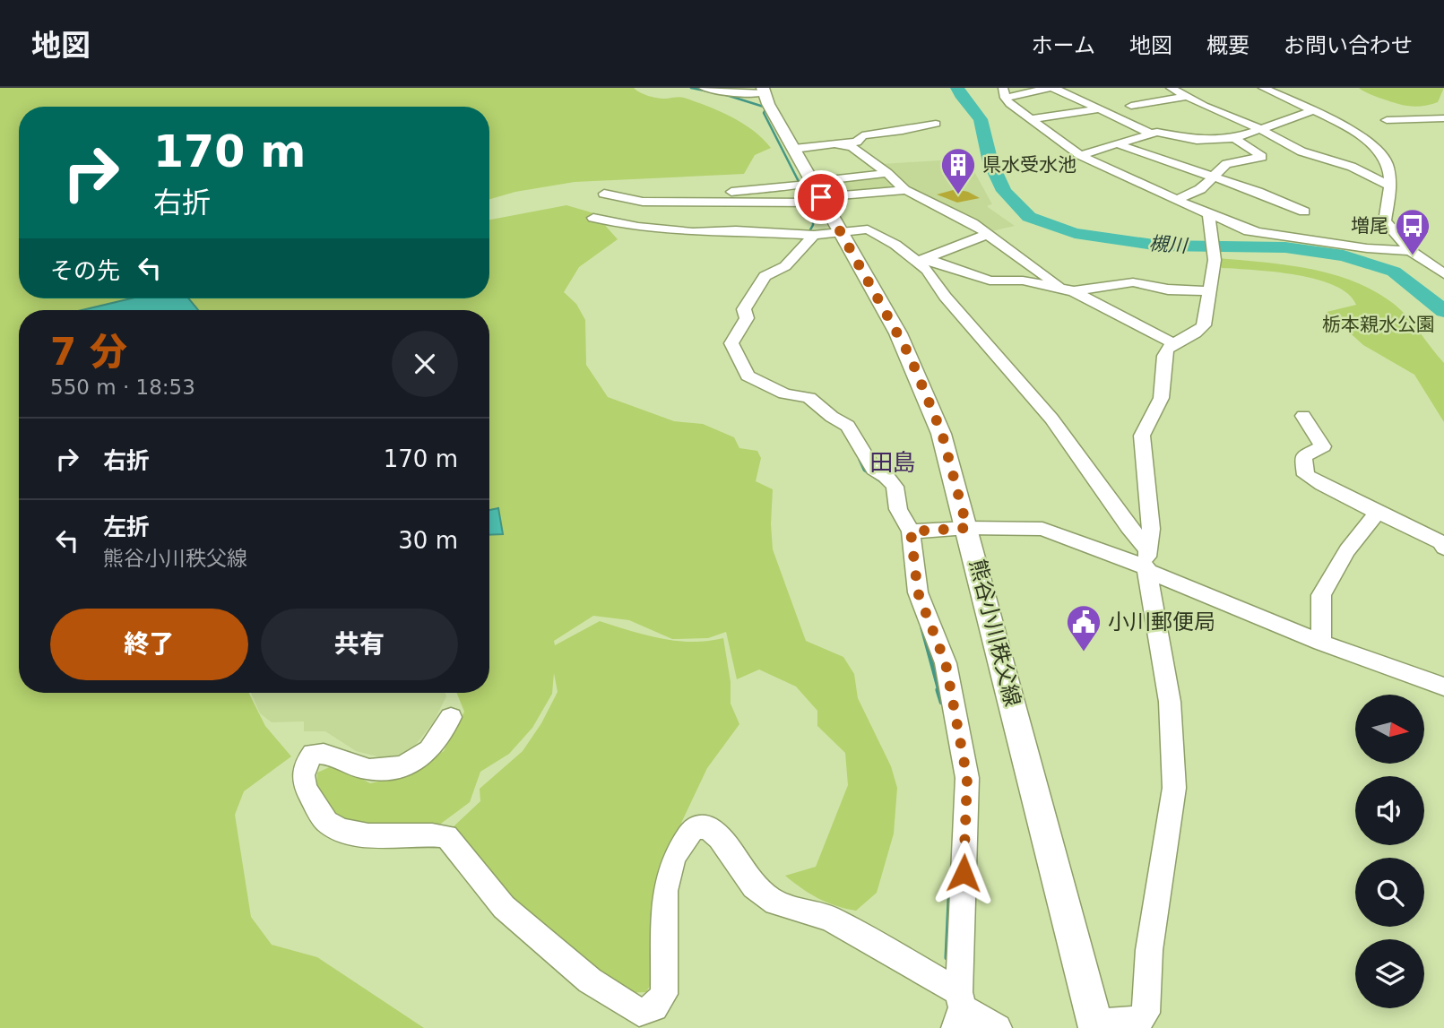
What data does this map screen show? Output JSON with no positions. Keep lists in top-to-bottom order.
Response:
{
  "streets": {
    "main road": ["熊谷小川秩父線"]
  },
  "districts": ["田島"],
  "water": ["槻川"],
  "parks": ["栃本親水公園"],
  "places": {
    "building": ["県水受水池"],
    "bus stop": ["増尾"],
    "public building": ["小川郵便局"]
  },
  "north": "right",
  "page": {
    "header": "地図",
    "nav": [
      "ホーム",
      "地図",
      "概要",
      "お問い合わせ"
    ],
    "turn": ["170 m", "右折"],
    "then": "その先",
    "heading": ["7 分", "550 m · 18:53"],
    "list": [
      {
        "name": "右折",
        "value": "170 m"
      },
      {
        "name": "左折",
        "note": "熊谷小川秩父線",
        "value": "30 m"
      }
    ],
    "buttons": ["終了", "共有"]
  }
}
